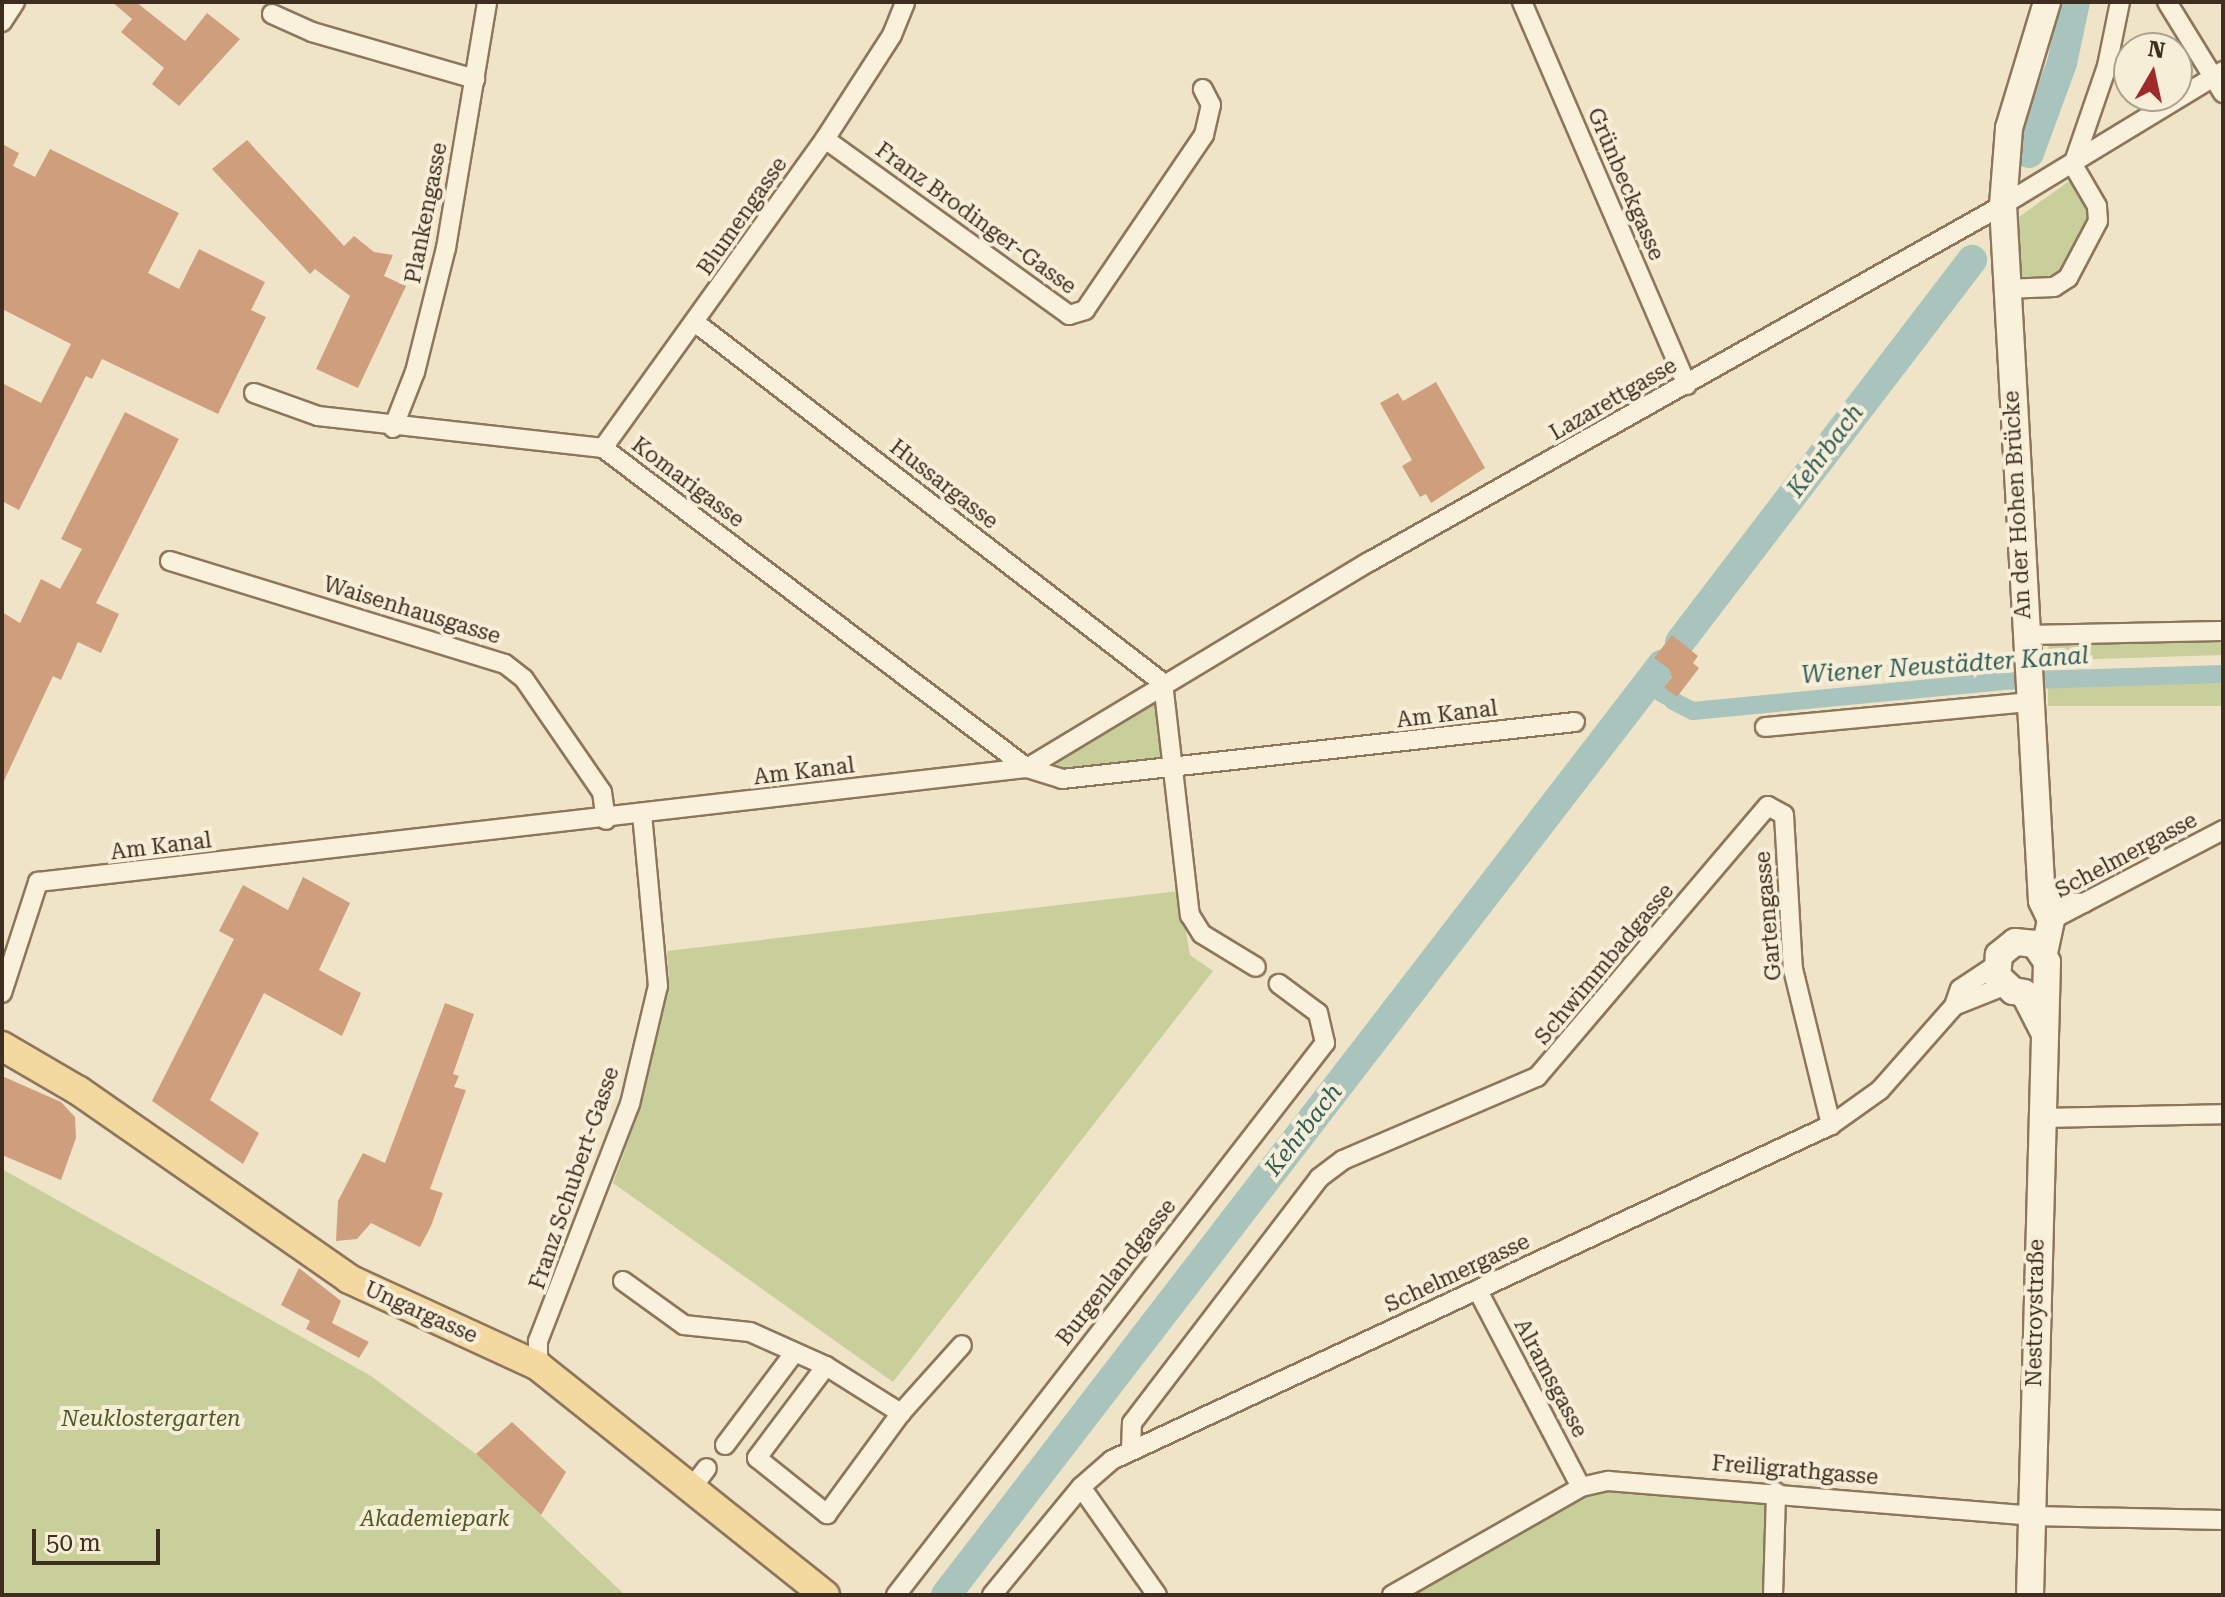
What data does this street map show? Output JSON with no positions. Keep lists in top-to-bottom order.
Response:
{
  "streets": {
    "main road": ["Ungargasse"],
    "street": [
      "Grünbeckgasse",
      "Plankengasse",
      "Blumengasse",
      "Franz Brodinger-Gasse",
      "Lazarettgasse",
      "Komarigasse",
      "Hussargasse",
      "An der Hohen Brücke",
      "Waisenhausgasse",
      "Am Kanal",
      "Schelmergasse",
      "Gartengasse",
      "Schwimmbadgasse",
      "Franz Schubert-Gasse",
      "Burgenlandgasse",
      "Nestroystraße",
      "Alramsgasse",
      "Freiligrathgasse"
    ]
  },
  "crossings": [
    ["Grünbeckgasse", "Lazarettgasse"],
    ["Plankengasse", "Komarigasse"],
    ["Blumengasse", "Franz Brodinger-Gasse"],
    ["Blumengasse", "Komarigasse"],
    ["Blumengasse", "Hussargasse"],
    ["Lazarettgasse", "Komarigasse"],
    ["Lazarettgasse", "Hussargasse"],
    ["Lazarettgasse", "An der Hohen Brücke"],
    ["Lazarettgasse", "Am Kanal"],
    ["Komarigasse", "Am Kanal"],
    ["An der Hohen Brücke", "Schelmergasse"],
    ["An der Hohen Brücke", "Nestroystraße"],
    ["Waisenhausgasse", "Am Kanal"],
    ["Am Kanal", "Franz Schubert-Gasse"],
    ["Schelmergasse", "Gartengasse"],
    ["Schelmergasse", "Schwimmbadgasse"],
    ["Schelmergasse", "Nestroystraße"],
    ["Schelmergasse", "Alramsgasse"],
    ["Gartengasse", "Schwimmbadgasse"],
    ["Franz Schubert-Gasse", "Ungargasse"],
    ["Nestroystraße", "Freiligrathgasse"],
    ["Alramsgasse", "Freiligrathgasse"]
  ],
  "water": ["Kehrbach", "Wiener Neustädter Kanal"],
  "parks": ["Neuklostergarten", "Akademiepark"],
  "scale_bar": "50 m",
  "north": "top"
}
